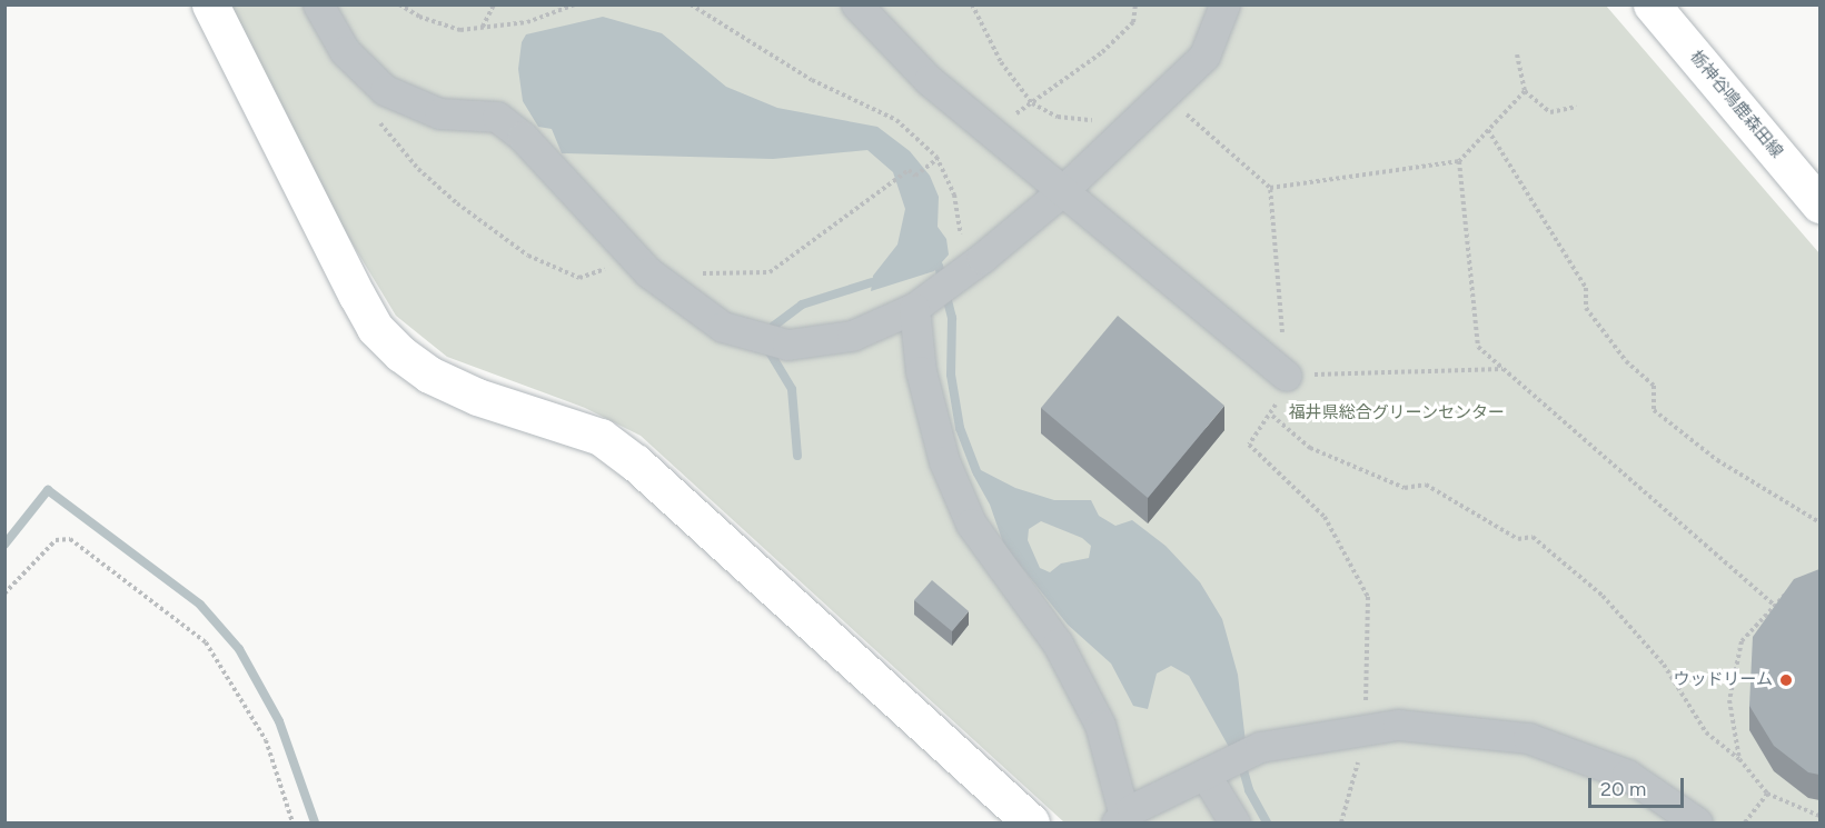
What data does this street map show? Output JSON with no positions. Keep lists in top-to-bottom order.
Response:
{
  "streets": {
    "street": ["栃神谷鳴鹿森田線"]
  },
  "parks": ["福井県総合グリーンセンター"],
  "places": ["ウッドリーム"],
  "scale_bar": "20 m"
}
